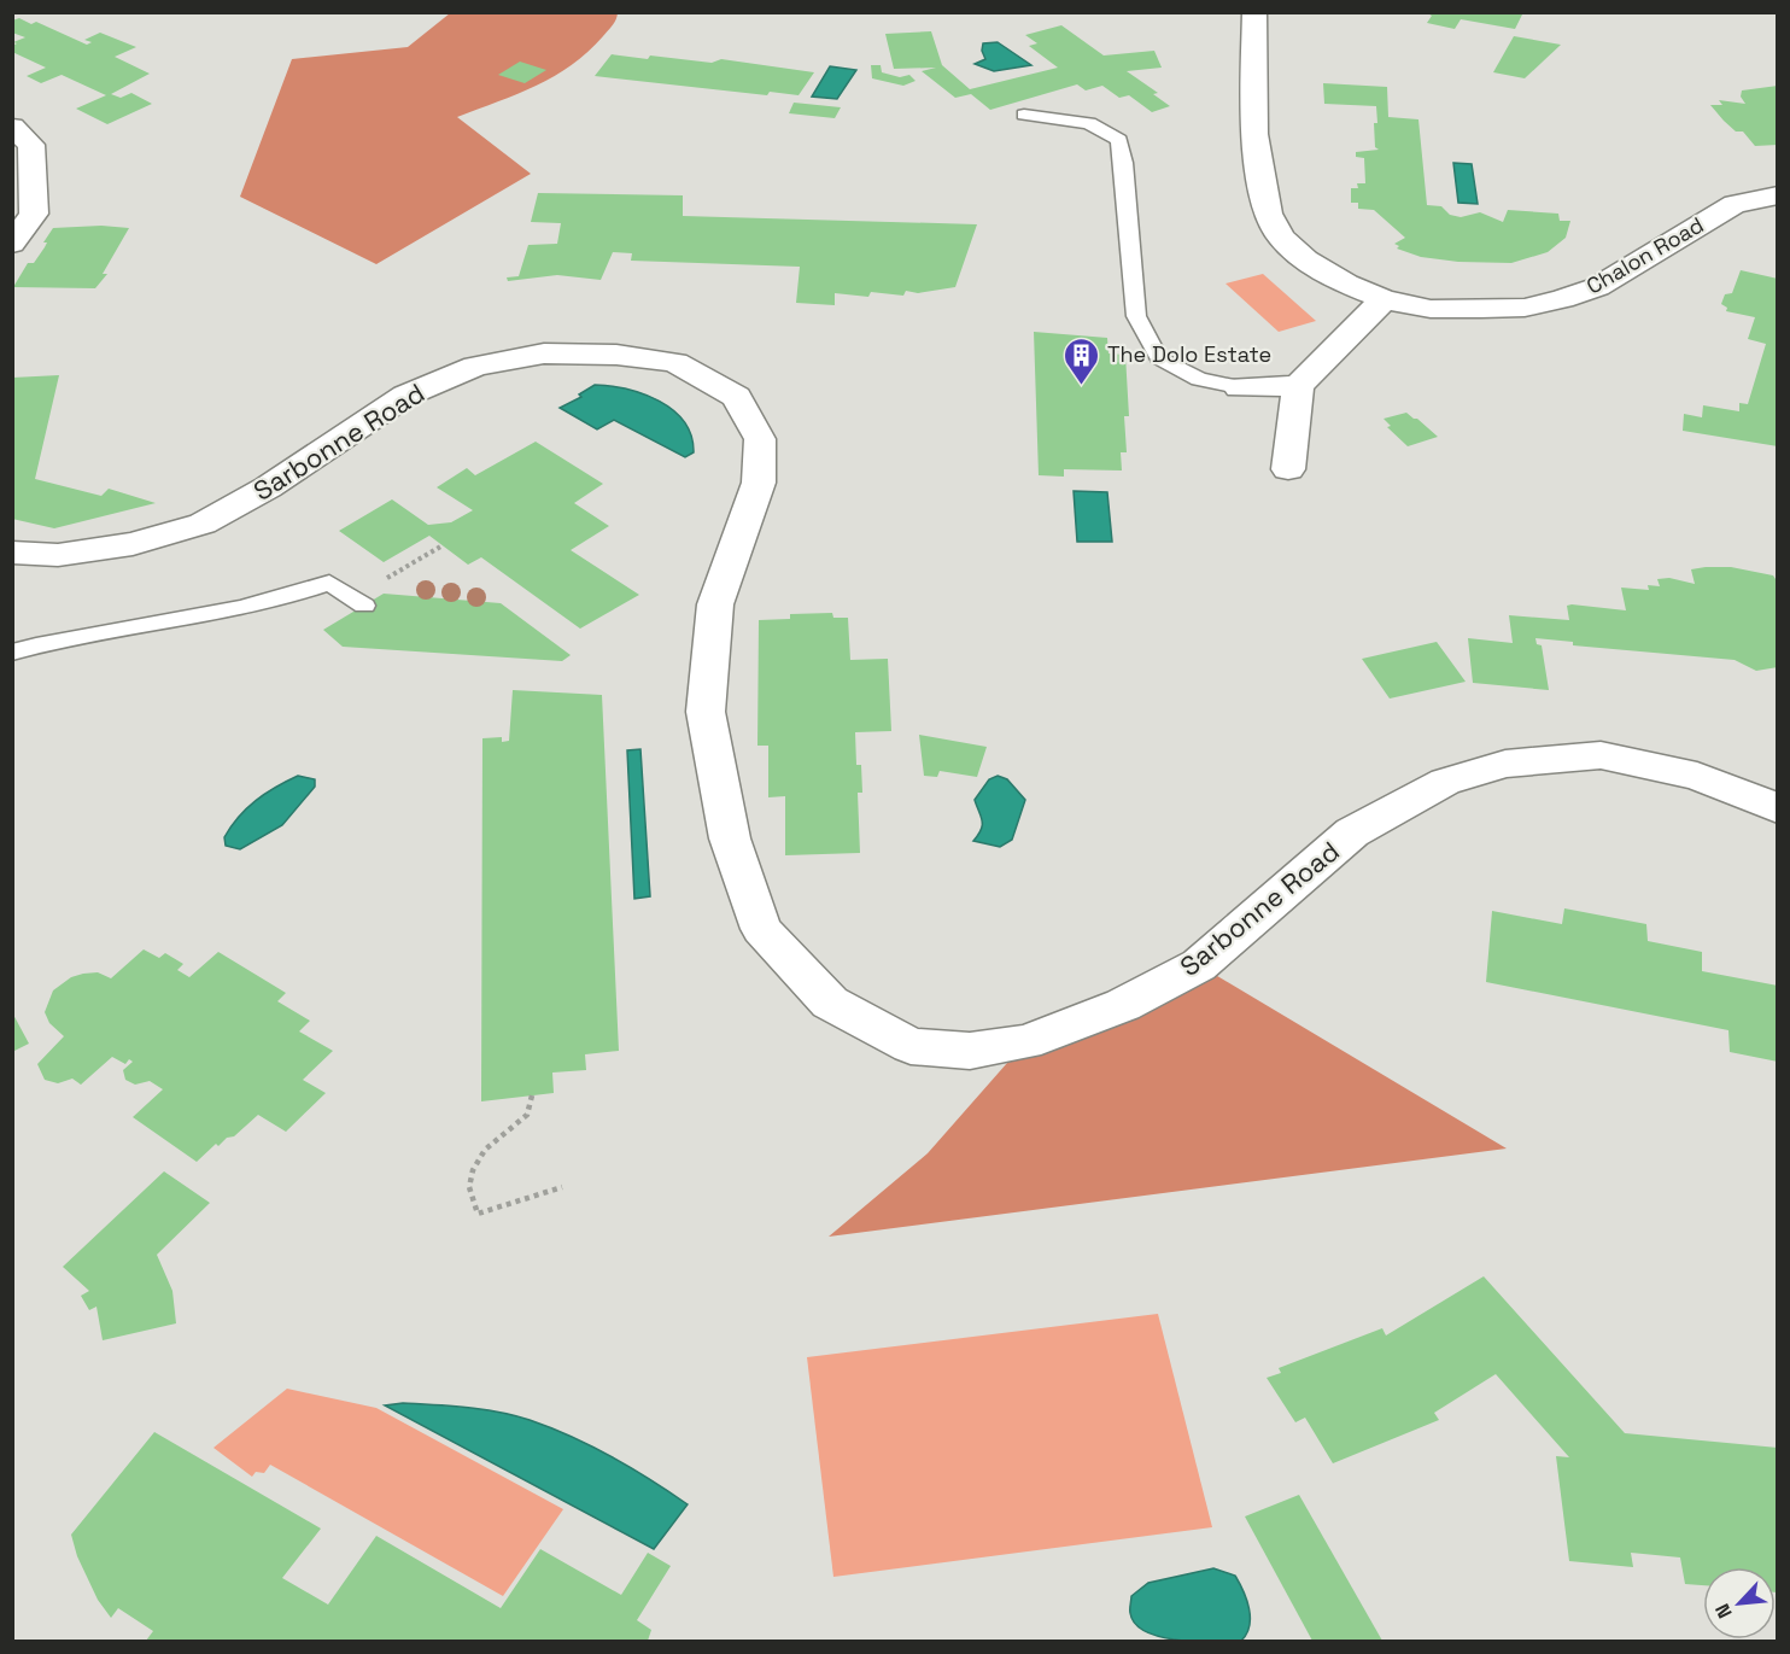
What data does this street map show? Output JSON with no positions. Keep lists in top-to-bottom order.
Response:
{
  "streets": {
    "street": ["Chalon Road", "Sarbonne Road"]
  },
  "places": {
    "building": ["The Dolo Estate"]
  },
  "north": "bottom left"
}
